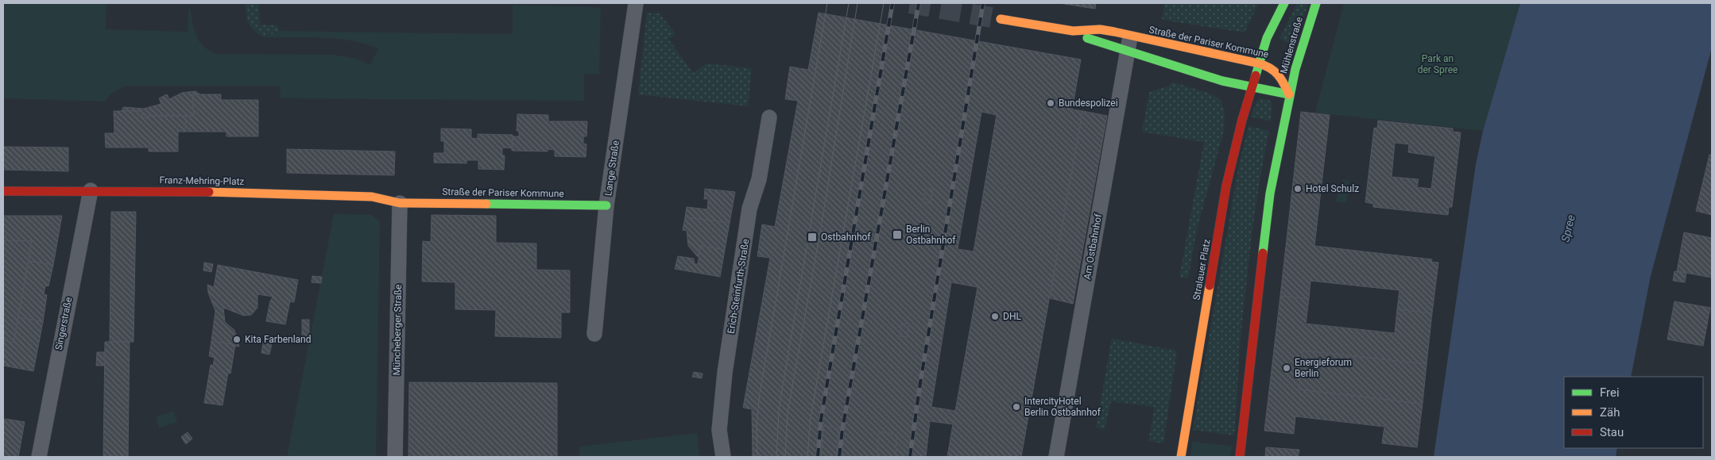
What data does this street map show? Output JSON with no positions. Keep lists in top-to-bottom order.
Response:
{
  "streets": {
    "street": [
      "Straße der Pariser Kommune",
      "Mühlenstraße",
      "Lange Straße",
      "Franz-Mehring-Platz",
      "Am Ostbahnhof",
      "Stralauer Platz",
      "Erich-Steinfurth-Straße",
      "Singerstraße",
      "Müncheberger Straße"
    ]
  },
  "crossings": [
    ["Straße der Pariser Kommune", "Mühlenstraße"],
    ["Straße der Pariser Kommune", "Lange Straße"],
    ["Straße der Pariser Kommune", "Franz-Mehring-Platz"],
    ["Straße der Pariser Kommune", "Am Ostbahnhof"],
    ["Straße der Pariser Kommune", "Stralauer Platz"],
    ["Straße der Pariser Kommune", "Müncheberger Straße"],
    ["Mühlenstraße", "Stralauer Platz"],
    ["Franz-Mehring-Platz", "Singerstraße"],
    ["Franz-Mehring-Platz", "Müncheberger Straße"]
  ],
  "water": ["Spree"],
  "parks": ["Park an der Spree"],
  "places": {
    "other": [
      "Bundespolizei",
      "Hotel Schulz",
      "DHL",
      "Kita Farbenland",
      "Energieforum Berlin",
      "IntercityHotel Berlin Ostbahnhof"
    ],
    "transit": ["Berlin Ostbahnhof", "Ostbahnhof"]
  },
  "legend": ["Frei", "Zäh", "Stau"]
}
